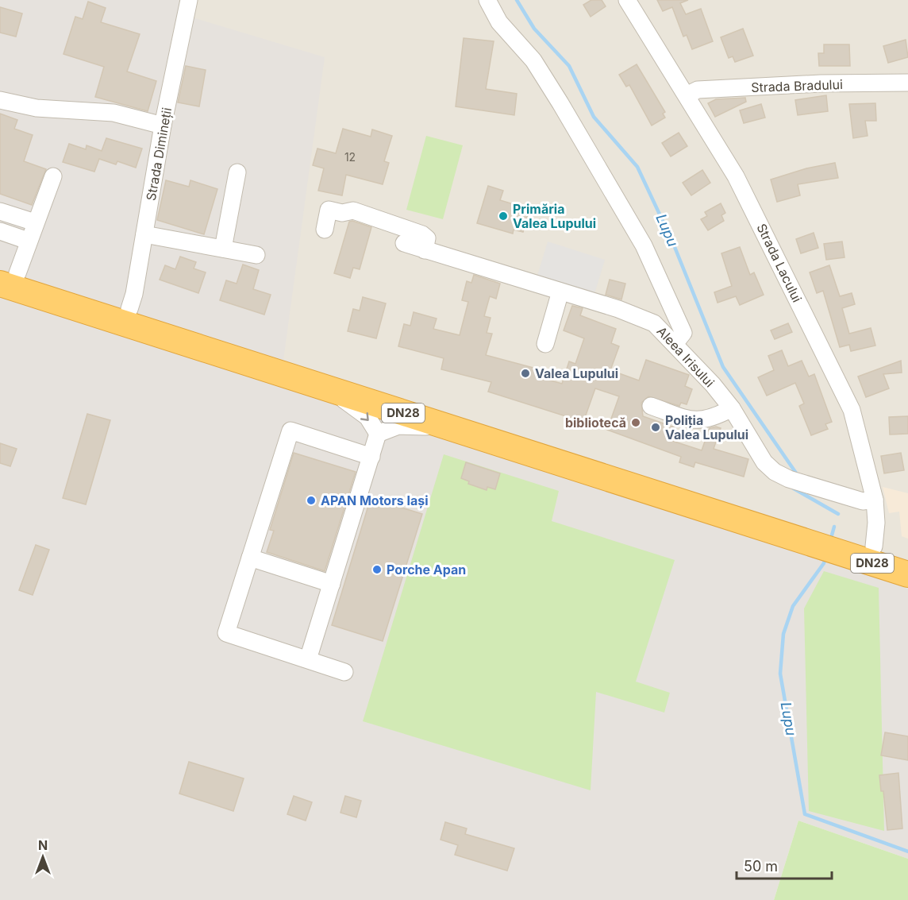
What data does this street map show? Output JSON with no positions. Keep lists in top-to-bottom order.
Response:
{
  "streets": {
    "highway": ["DN28"],
    "street": [
      "Strada Bradului",
      "Strada Dimineții",
      "Strada Lacului",
      "Aleea Irisului"
    ]
  },
  "crossings": [
    ["Strada Bradului", "Strada Lacului"],
    ["Strada Dimineții", "DN28"],
    ["Strada Lacului", "Aleea Irisului"],
    ["Strada Lacului", "DN28"]
  ],
  "water": ["Lupu"],
  "places": [
    "Primăria Valea Lupului",
    "Valea Lupului",
    "bibliotecă",
    "Poliția Valea Lupului",
    "APAN Motors Iași",
    "Porche Apan"
  ],
  "house_numbers": ["12"],
  "scale_bar": "50 m",
  "north": "top"
}
